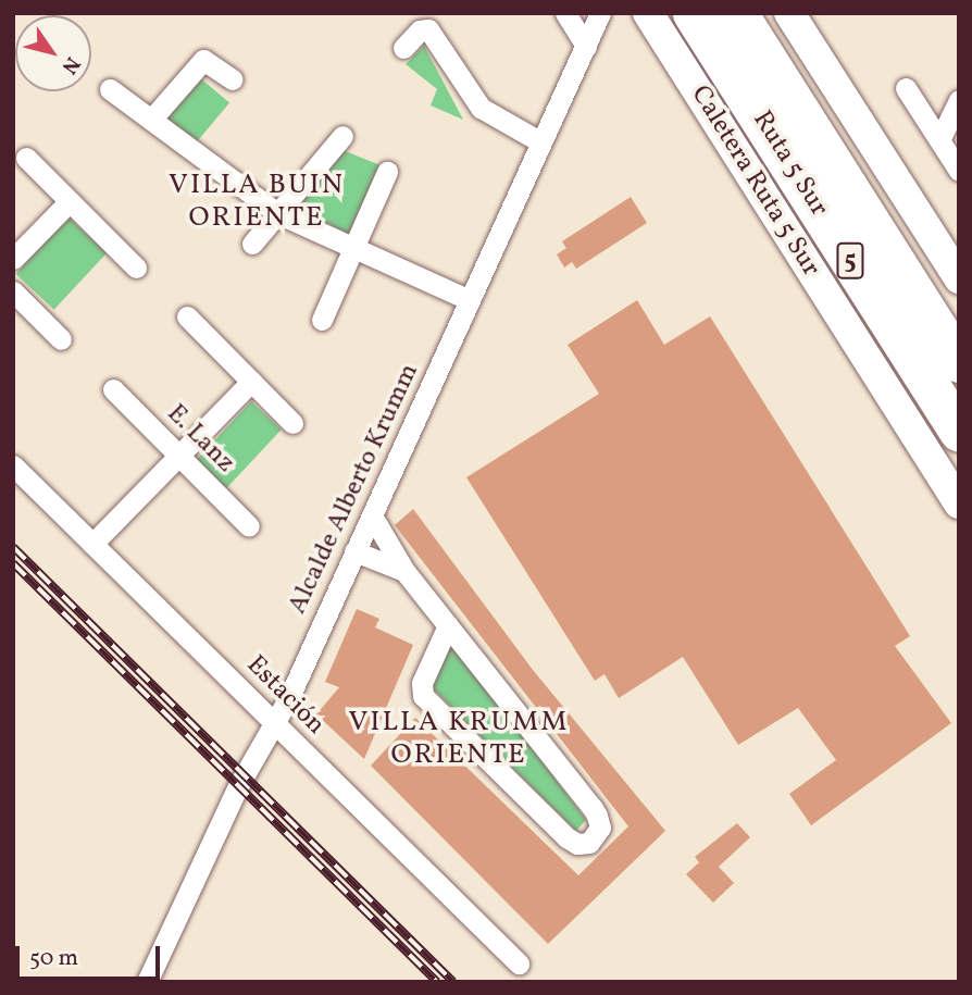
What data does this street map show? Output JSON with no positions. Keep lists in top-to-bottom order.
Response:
{
  "streets": {
    "highway": ["Ruta 5 Sur", "5"],
    "main road": ["Caletera Ruta 5 Sur"],
    "street": ["E. Lanz", "Alcalde Alberto Krumm", "Estación"]
  },
  "crossings": [
    ["Alcalde Alberto Krumm", "Estación"]
  ],
  "districts": ["VILLA BUIN ORIENTE", "VILLA KRUMM ORIENTE"],
  "scale_bar": "50 m",
  "north": "bottom right"
}
